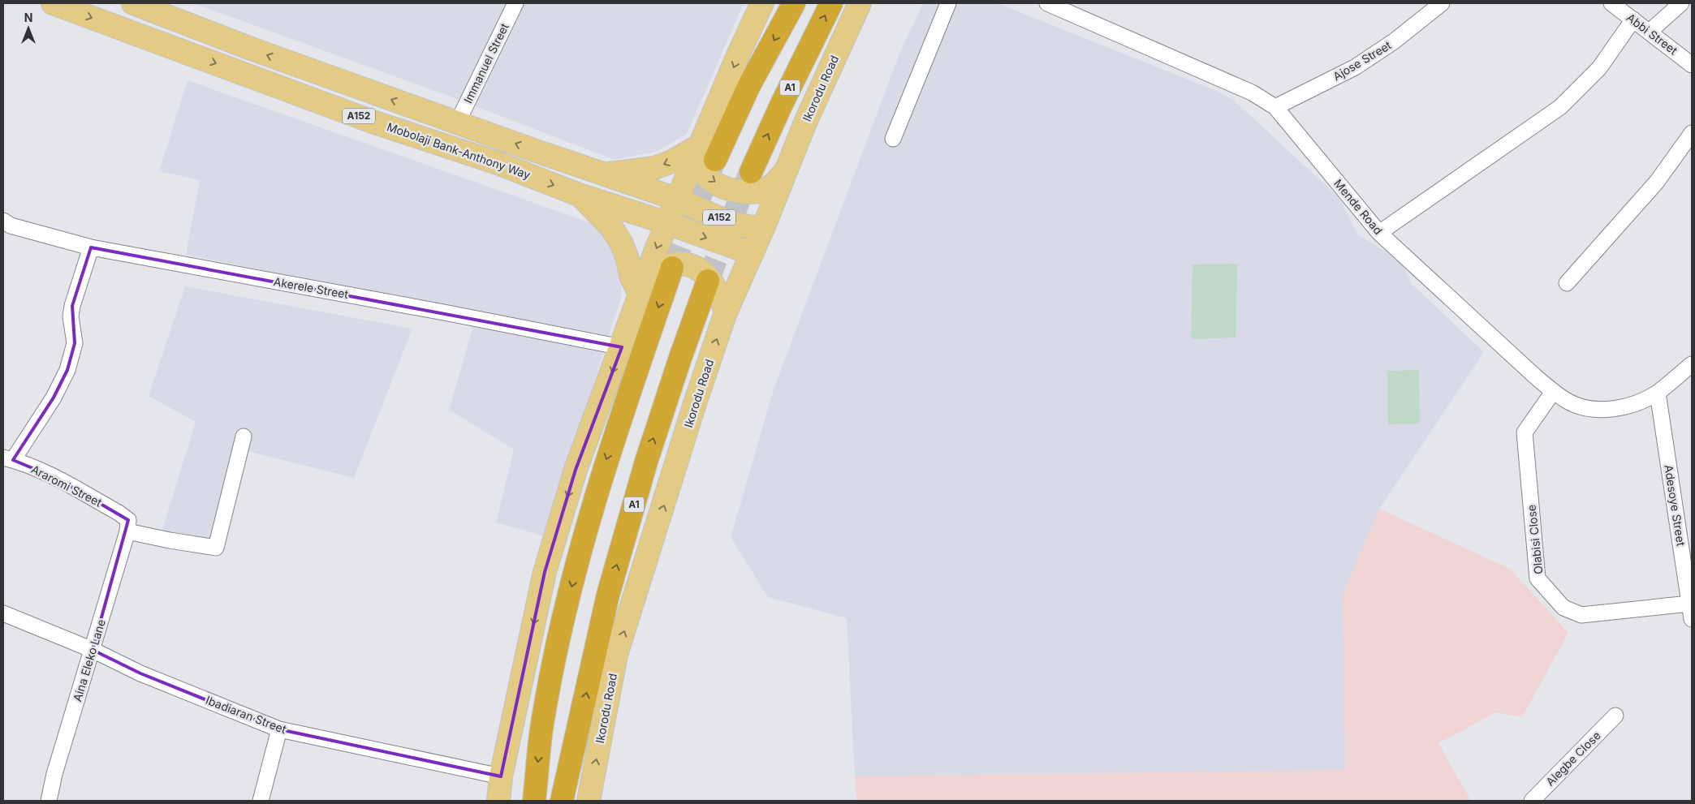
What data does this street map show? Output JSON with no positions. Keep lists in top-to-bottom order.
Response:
{
  "streets": {
    "highway": ["A1", "Ikorodu Road"],
    "main road": ["A152", "Mobolaji Bank-Anthony Way"],
    "street": [
      "Abbi Street",
      "Ajose Street",
      "Immanuel Street",
      "Mende Road",
      "Akerele Street",
      "Araromi Street",
      "Adesoye Street",
      "Olabisi Close",
      "Aina Eleko Lane",
      "Ibadiaran Street",
      "Alegbe Close"
    ]
  },
  "crossings": [
    ["Ajose Street", "Mende Road"],
    ["Immanuel Street", "A152"],
    ["Ikorodu Road", "A152"],
    ["Ikorodu Road", "Mobolaji Bank-Anthony Way"],
    ["A152", "Mobolaji Bank-Anthony Way"],
    ["Mende Road", "Adesoye Street"],
    ["Mende Road", "Olabisi Close"],
    ["Araromi Street", "Aina Eleko Lane"],
    ["Adesoye Street", "Olabisi Close"],
    ["Aina Eleko Lane", "Ibadiaran Street"]
  ],
  "north": "top"
}
